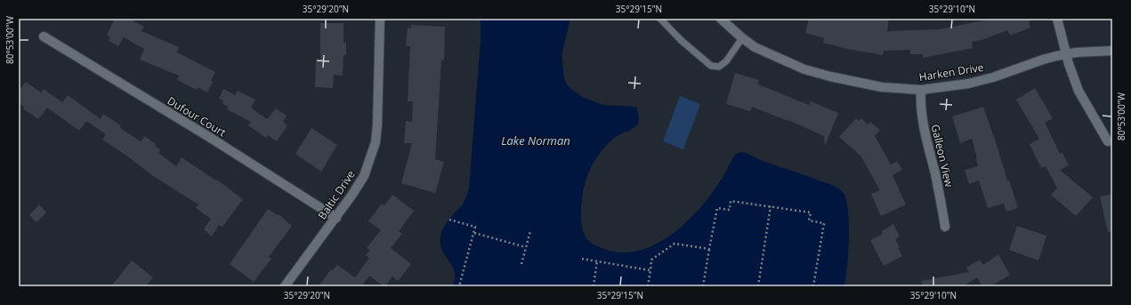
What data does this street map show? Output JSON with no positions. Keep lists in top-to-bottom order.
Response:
{
  "streets": {
    "street": [
      "Harken Drive",
      "Dufour Court",
      "Galleon View",
      "Baltic Drive"
    ]
  },
  "crossings": [
    ["Harken Drive", "Galleon View"],
    ["Dufour Court", "Baltic Drive"]
  ],
  "water": ["Lake Norman"],
  "coordinates": [
    "35°29'20\"N",
    "35°29'15\"N",
    "35°29'10\"N",
    "80°53'00\"W"
  ]
}
